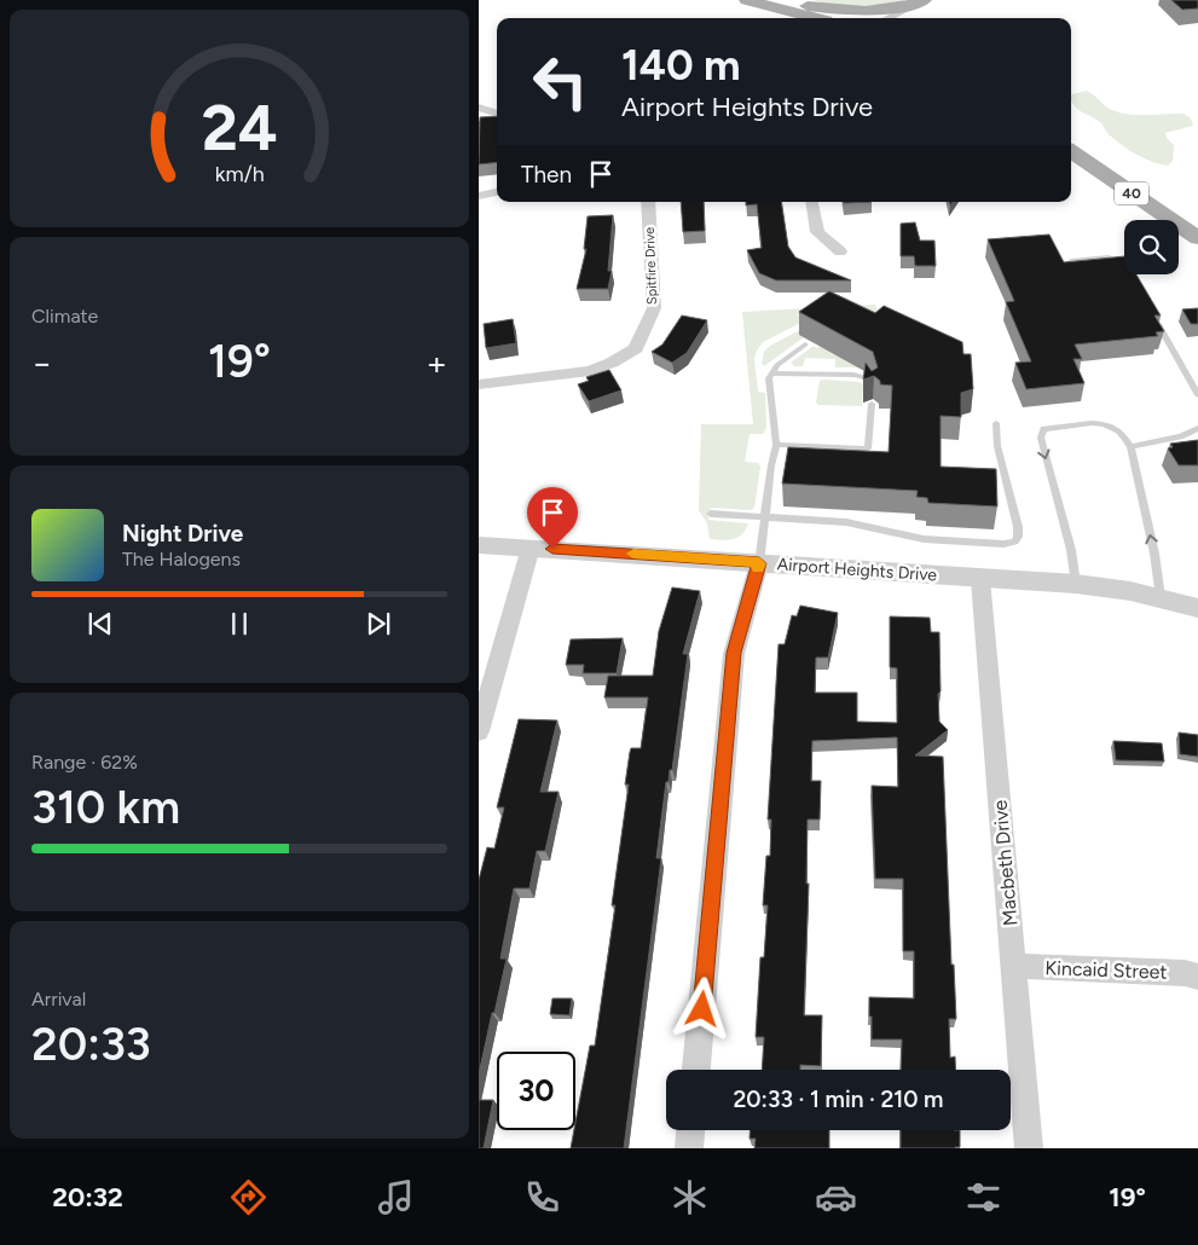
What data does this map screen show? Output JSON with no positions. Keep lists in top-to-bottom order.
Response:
{
  "streets": {
    "main road": ["40"],
    "street": [
      "Spitfire Drive",
      "Airport Heights Drive",
      "Macbeth Drive",
      "Kincaid Street"
    ]
  },
  "crossings": [
    ["Airport Heights Drive", "Macbeth Drive"],
    ["Macbeth Drive", "Kincaid Street"]
  ],
  "page": {
    "turn": ["140 m", "Airport Heights Drive"],
    "then": "Then",
    "tile": [
      "Climate",
      ["Range · 62%", "310 km"],
      ["Arrival", "20:33"]
    ],
    "heat": ["−", "19°", "+"],
    "song": ["Night Drive", "The Halogens"],
    "limit": "30",
    "trip": "20:33 · 1 min · 210 m",
    "tabs": ["20:32", "19°"],
    "gauge": ["24", "km/h"]
  }
}
